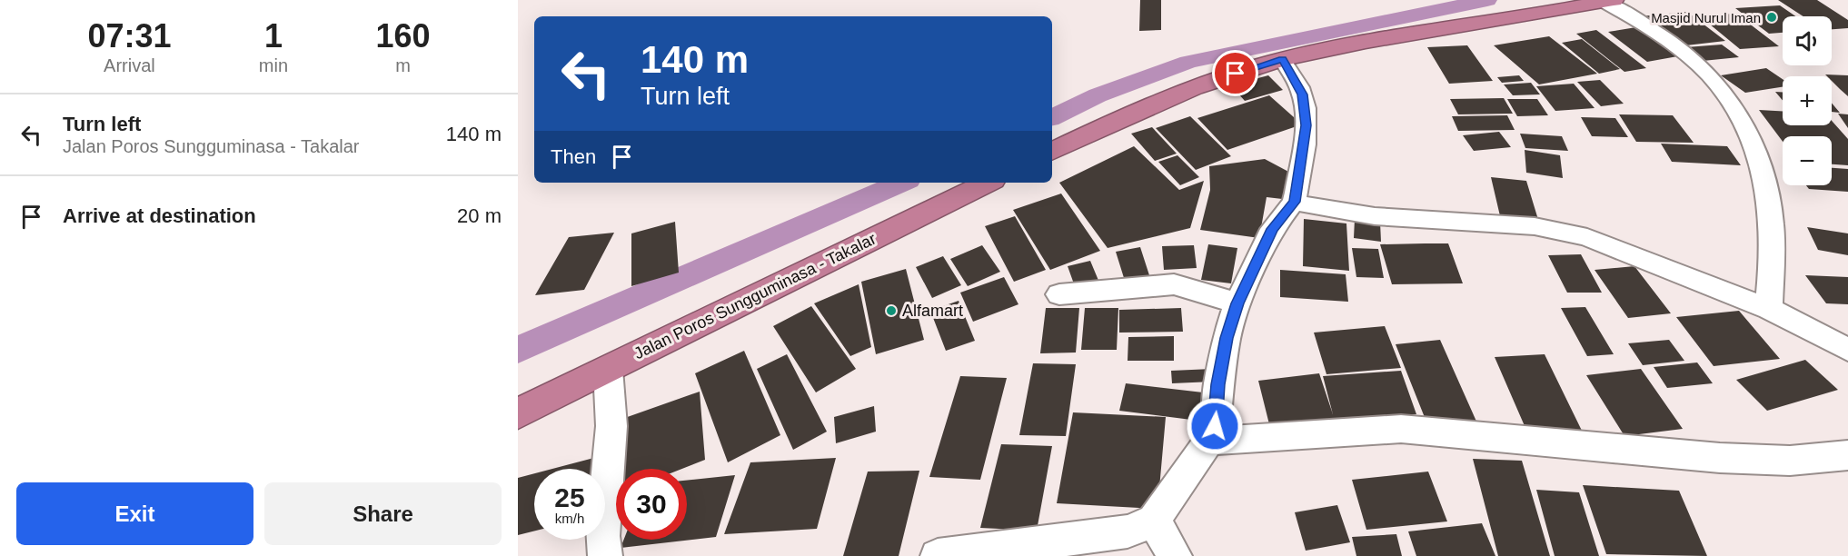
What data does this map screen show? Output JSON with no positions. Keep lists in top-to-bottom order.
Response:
{
  "streets": {
    "highway": ["Jalan Poros Sungguminasa - Takalar"]
  },
  "places": ["Masjid Nurul Iman", "Alfamart"],
  "page": {
    "eta": [
      "07:31",
      "Arrival",
      "1",
      "min",
      "160",
      "m"
    ],
    "map_buttons": ["+", "−"],
    "turn": ["140 m", "Turn left"],
    "list": [
      {
        "name": "Turn left",
        "note": "Jalan Poros Sungguminasa - Takalar",
        "value": "140 m"
      },
      {
        "name": "Arrive at destination",
        "value": "20 m"
      }
    ],
    "then": "Then",
    "speed": "25 km/h",
    "limit": "30",
    "buttons": ["Exit", "Share"]
  }
}
